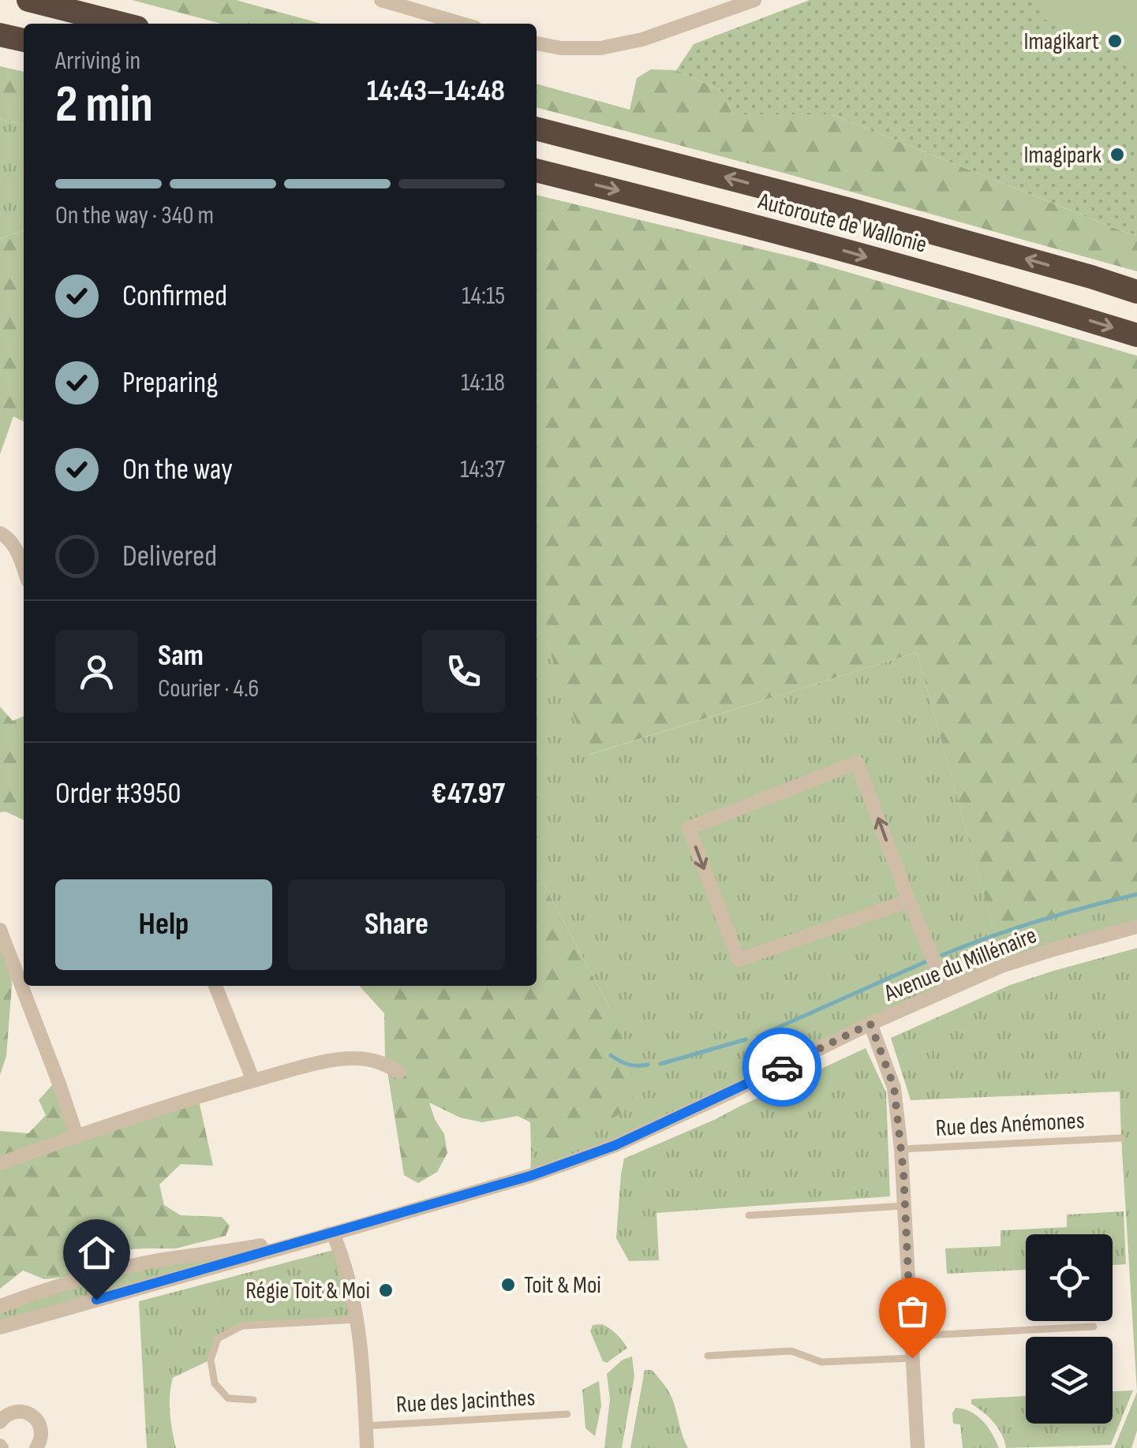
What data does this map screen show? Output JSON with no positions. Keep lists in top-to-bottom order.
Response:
{
  "streets": {
    "highway": ["Autoroute de Wallonie"],
    "street": ["Avenue du Millénaire"],
    "lane": ["Rue des Anémones", "Rue des Jacinthes"]
  },
  "places": [
    "Imagikart",
    "Imagipark",
    "Toit & Moi",
    "Régie Toit & Moi"
  ],
  "page": {
    "heading": ["2 min", "Arriving in", "14:43–14:48"],
    "panel": [
      "Sam",
      "Courier · 4.6",
      "Order #3950",
      "€47.97"
    ],
    "bar": "On the way · 340 m",
    "list": [
      ["Confirmed", "14:15"],
      ["Preparing", "14:18"],
      ["On the way", "14:37"],
      "Delivered"
    ],
    "buttons": ["Help", "Share"]
  }
}
